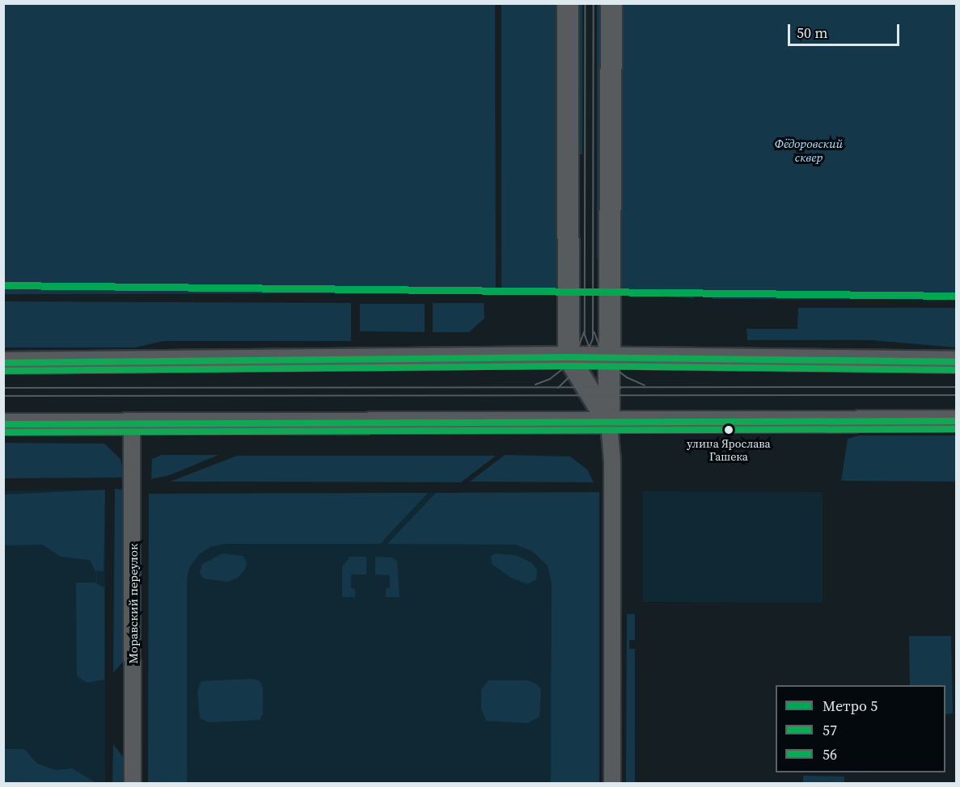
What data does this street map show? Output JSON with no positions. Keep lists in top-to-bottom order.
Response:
{
  "streets": {
    "street": ["Моравский переулок"]
  },
  "parks": ["Фёдоровский сквер"],
  "places": ["улица Ярослава Гашека"],
  "lines": ["metro line 5", "transit line 57", "transit line 56"],
  "legend": ["Метро 5", "57", "56"],
  "scale_bar": "50 m"
}
